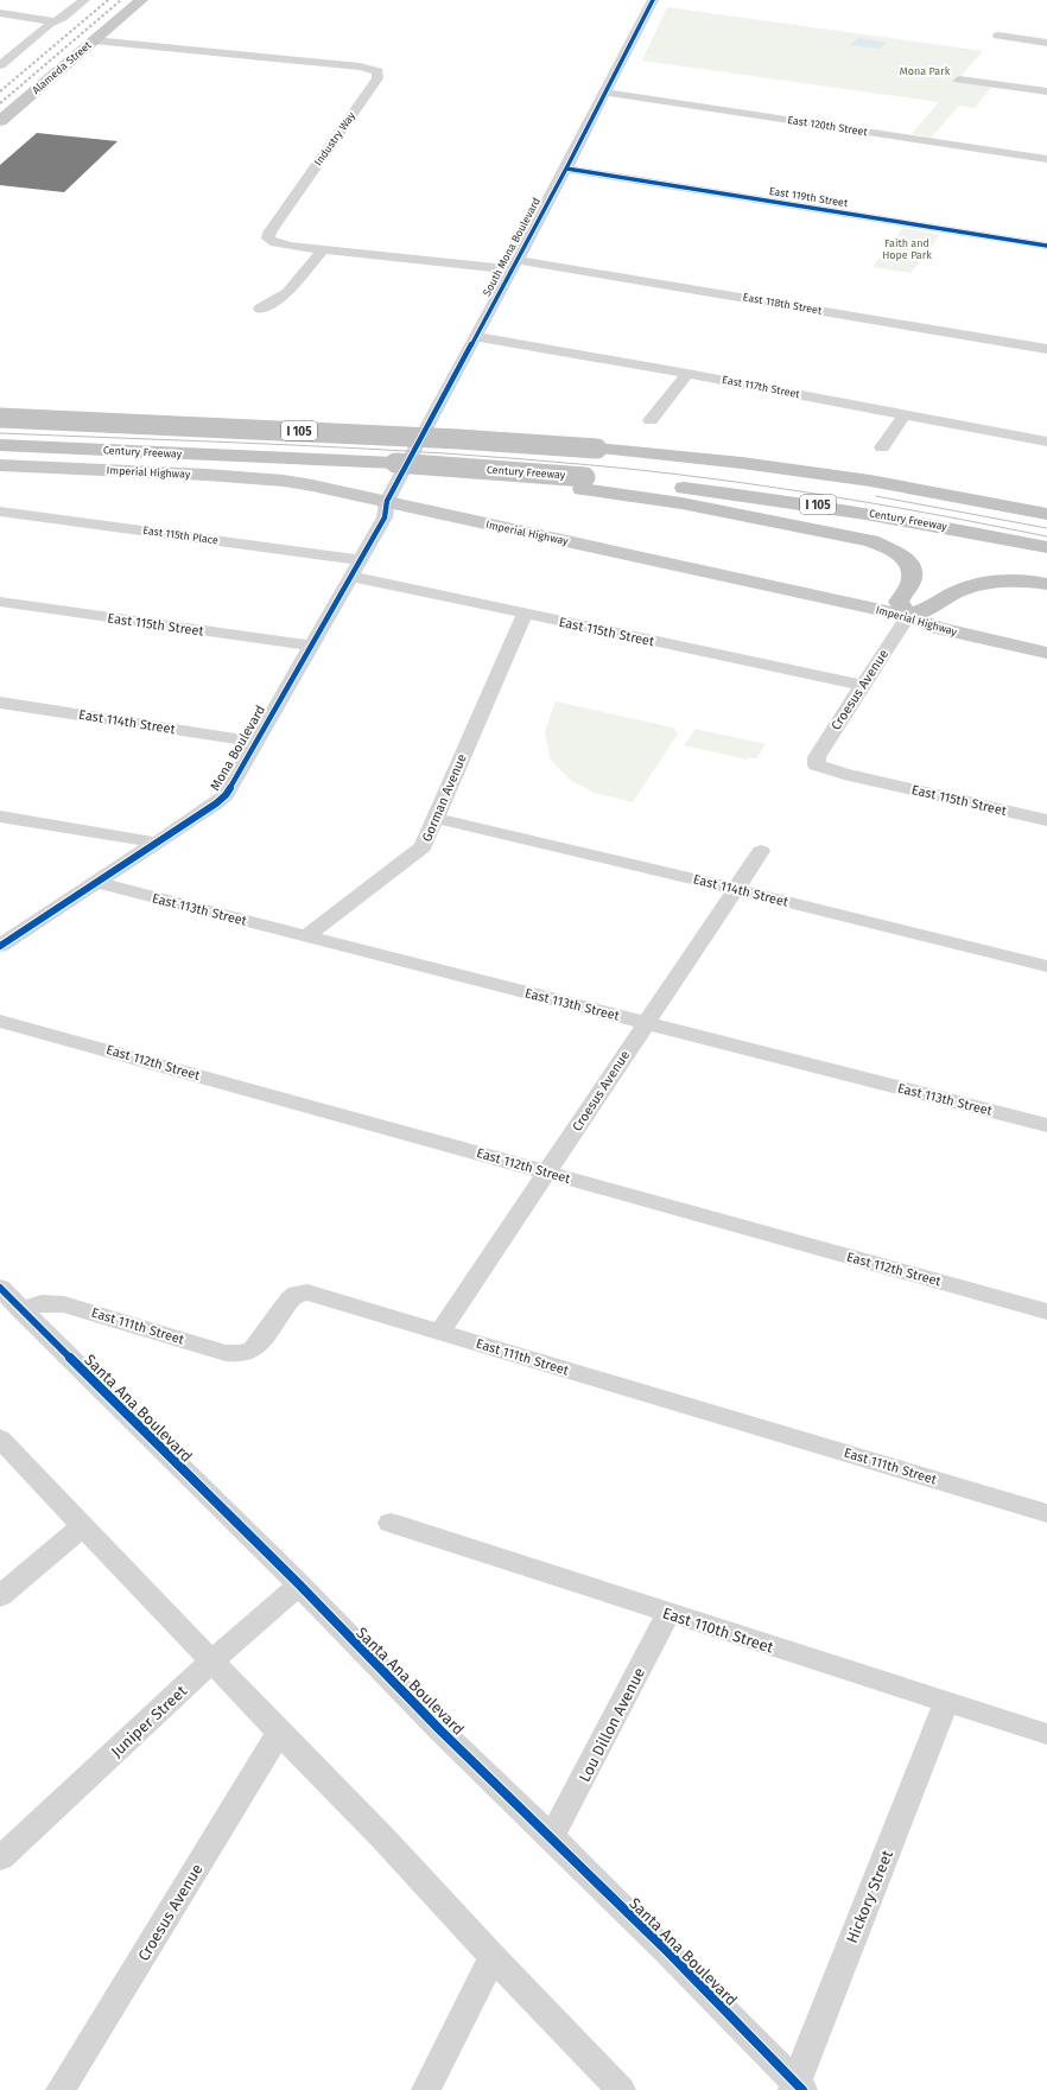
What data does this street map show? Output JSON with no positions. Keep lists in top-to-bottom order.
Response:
{
  "streets": {
    "highway": ["I 105", "Century Freeway"],
    "main road": ["Alameda Street", "Imperial Highway"],
    "street": [
      "East 120th Street",
      "Industry Way",
      "East 119th Street",
      "South Mona Boulevard",
      "East 118th Street",
      "East 117th Street",
      "East 115th Place",
      "East 115th Street",
      "Croesus Avenue",
      "East 114th Street",
      "Mona Boulevard",
      "Gorman Avenue",
      "East 113th Street",
      "East 112th Street",
      "East 111th Street",
      "Santa Ana Boulevard",
      "East 110th Street",
      "Juniper Street",
      "Lou Dillon Avenue",
      "Hickory Street"
    ]
  },
  "crossings": [
    ["Alameda Street", "Industry Way"],
    ["East 120th Street", "South Mona Boulevard"],
    ["Industry Way", "South Mona Boulevard"],
    ["Industry Way", "East 118th Street"],
    ["East 119th Street", "South Mona Boulevard"],
    ["South Mona Boulevard", "East 118th Street"],
    ["South Mona Boulevard", "East 117th Street"],
    ["South Mona Boulevard", "Imperial Highway"],
    ["South Mona Boulevard", "Mona Boulevard"],
    ["Imperial Highway", "Croesus Avenue"],
    ["Imperial Highway", "Mona Boulevard"],
    ["East 115th Place", "Mona Boulevard"],
    ["East 115th Street", "Croesus Avenue"],
    ["East 115th Street", "Mona Boulevard"],
    ["East 115th Street", "Gorman Avenue"],
    ["Croesus Avenue", "East 114th Street"],
    ["Croesus Avenue", "East 113th Street"],
    ["Croesus Avenue", "East 112th Street"],
    ["Croesus Avenue", "East 111th Street"],
    ["East 114th Street", "Mona Boulevard"],
    ["East 114th Street", "Gorman Avenue"],
    ["Mona Boulevard", "East 113th Street"],
    ["Gorman Avenue", "East 113th Street"],
    ["East 111th Street", "Santa Ana Boulevard"],
    ["Santa Ana Boulevard", "Juniper Street"],
    ["Santa Ana Boulevard", "Lou Dillon Avenue"],
    ["Santa Ana Boulevard", "Hickory Street"],
    ["East 110th Street", "Lou Dillon Avenue"],
    ["East 110th Street", "Hickory Street"]
  ],
  "parks": ["Mona Park", "Faith and Hope Park"]
}
